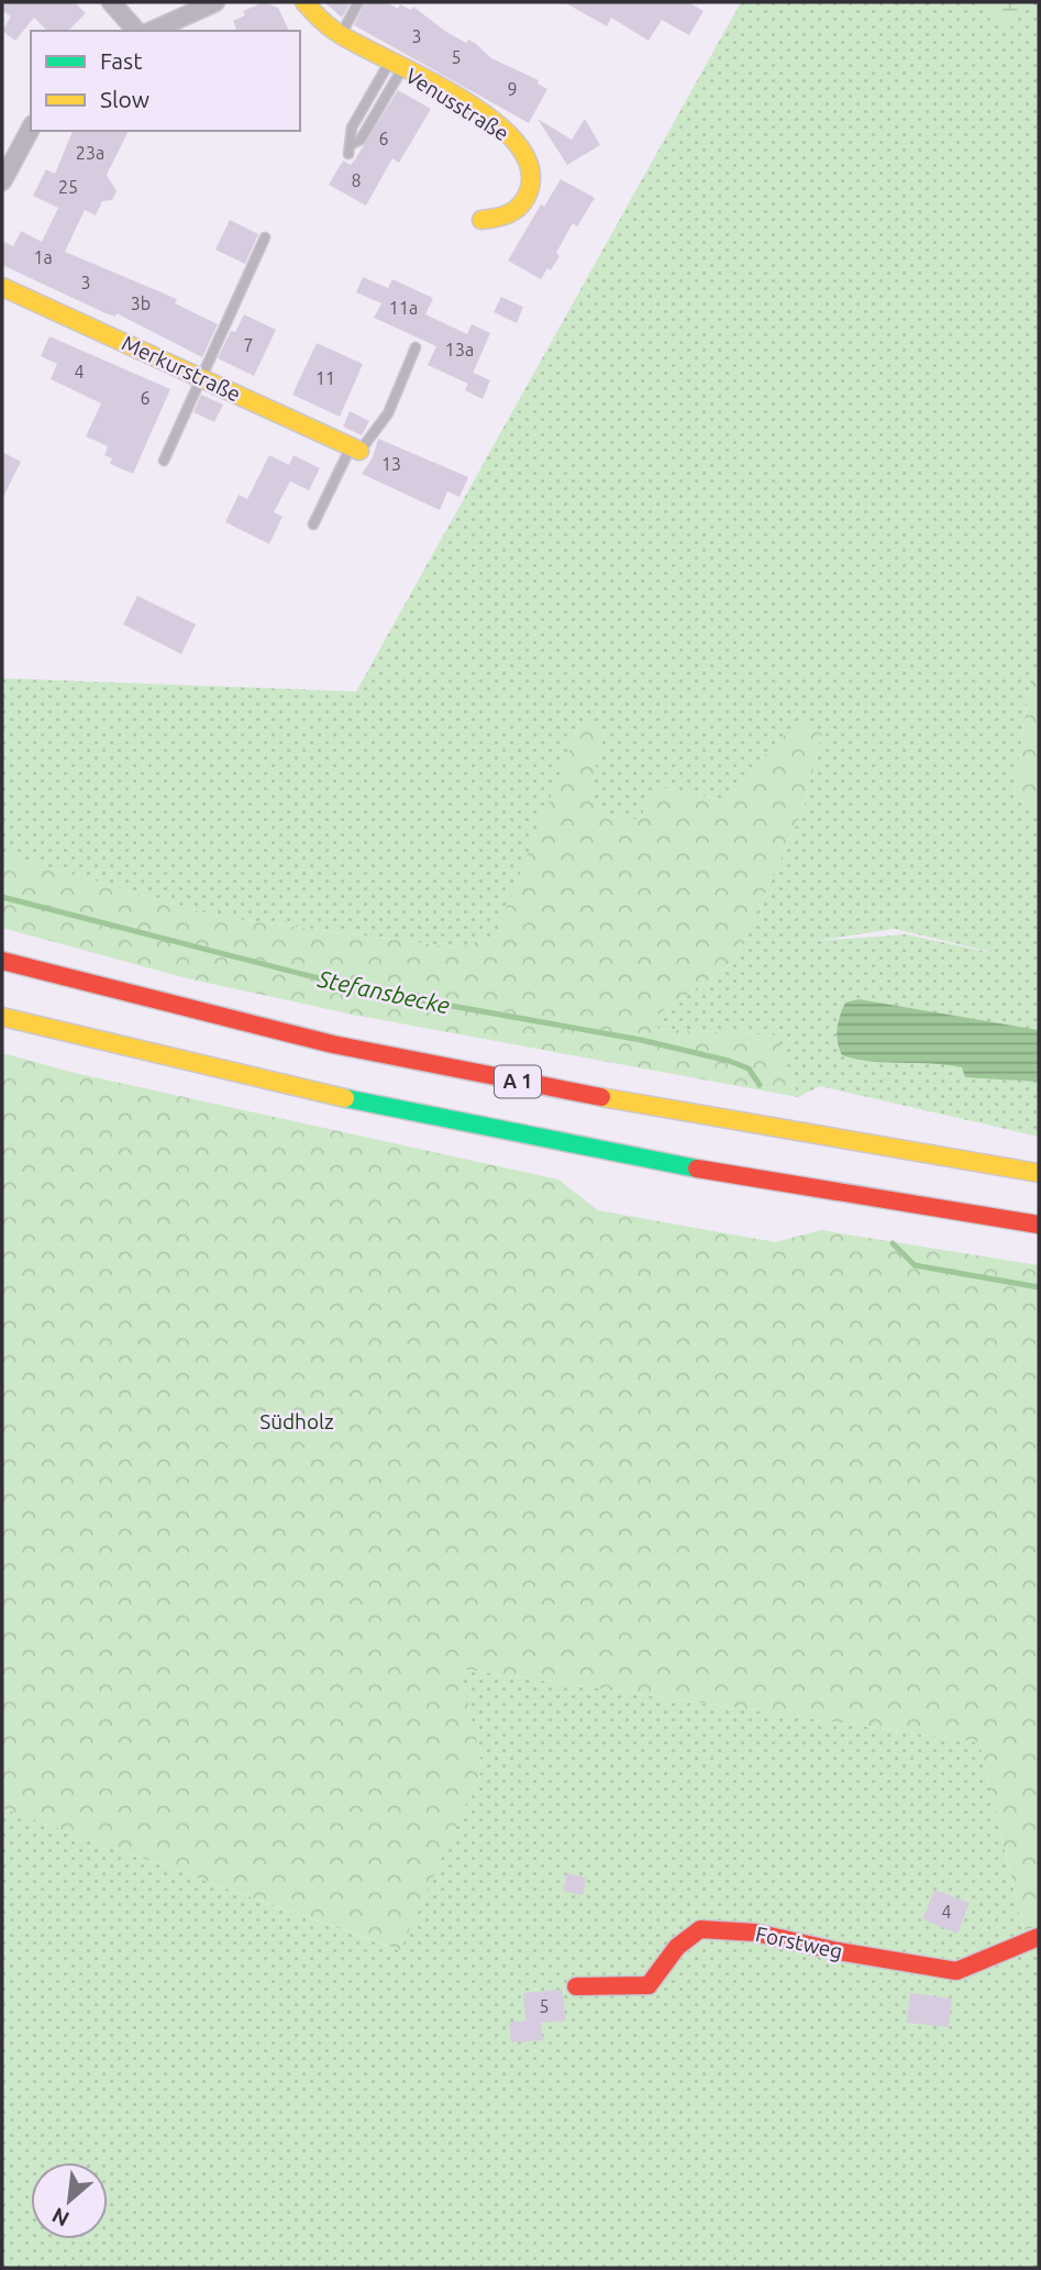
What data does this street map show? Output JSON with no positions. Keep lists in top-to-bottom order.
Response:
{
  "streets": {
    "main road": [
      "Venusstraße",
      "Merkurstraße",
      "A 1",
      "Forstweg"
    ]
  },
  "water": ["Stefansbecke"],
  "parks": ["Südholz"],
  "house_numbers": [
    "3",
    "5",
    "9",
    "6",
    "23a",
    "8",
    "25",
    "1a",
    "3",
    "3b",
    "11a",
    "7",
    "13a",
    "4",
    "11",
    "6",
    "13",
    "4",
    "5"
  ],
  "legend": ["Fast", "Slow"],
  "north": "bottom left"
}
